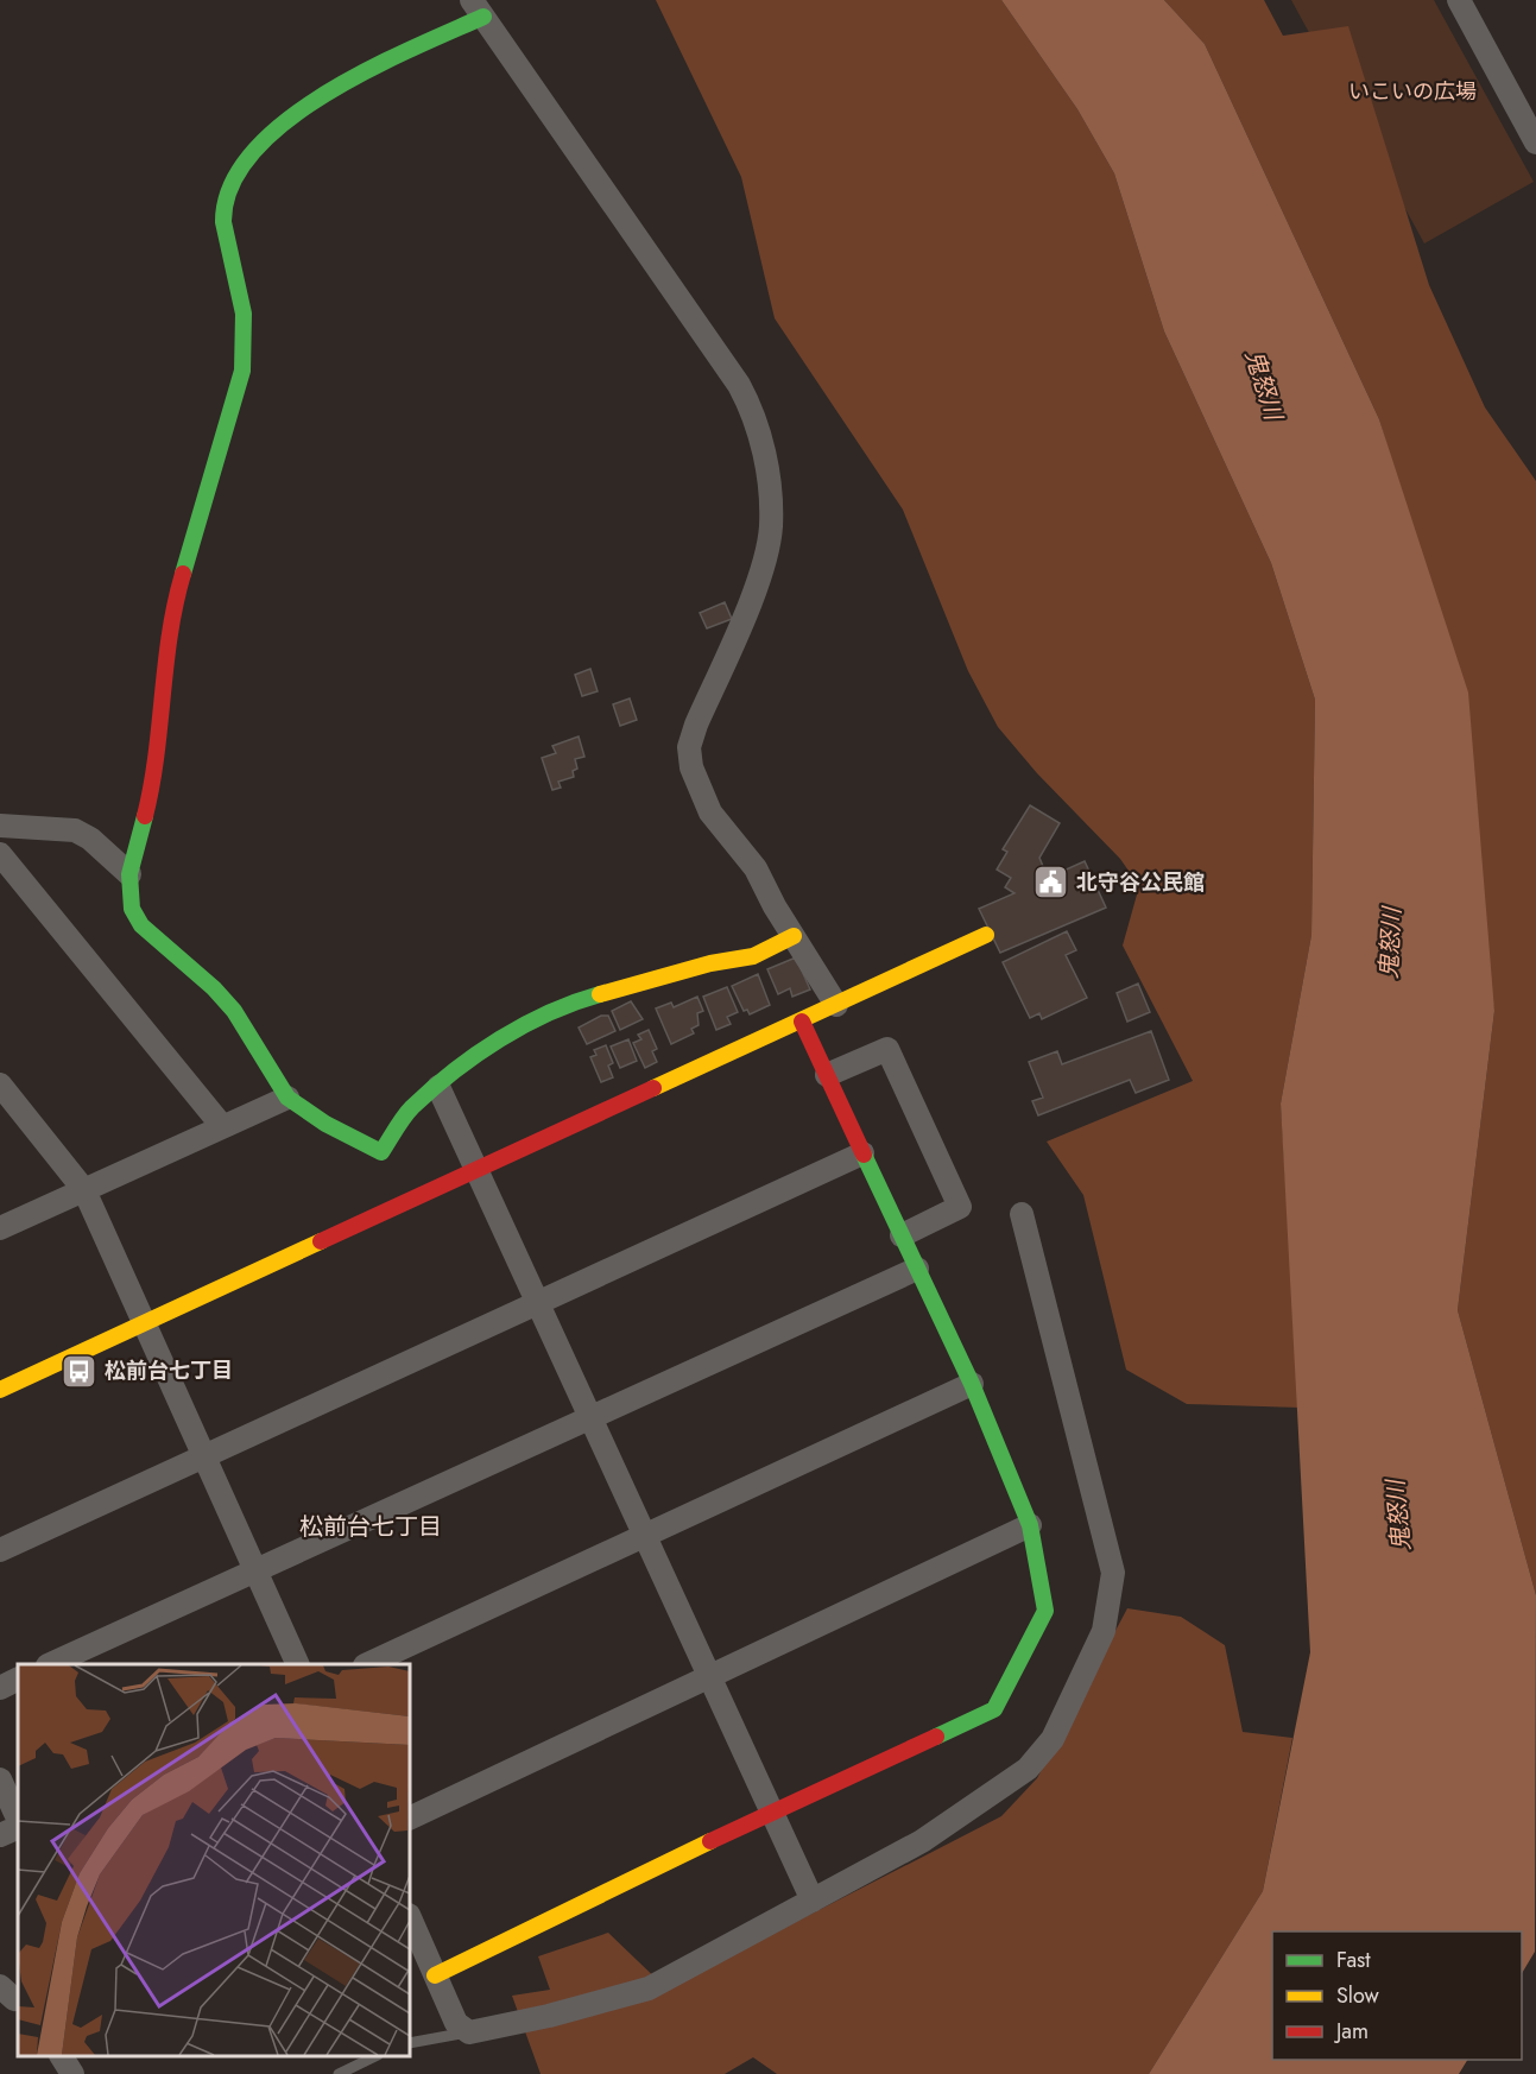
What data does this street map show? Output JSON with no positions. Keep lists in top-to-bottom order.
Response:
{
  "districts": ["松前台七丁目"],
  "water": ["鬼怒川"],
  "parks": ["いこいの広場"],
  "places": {
    "public building": ["北守谷公民館"],
    "bus stop": ["松前台七丁目"]
  },
  "legend": ["Fast", "Slow", "Jam"]
}
